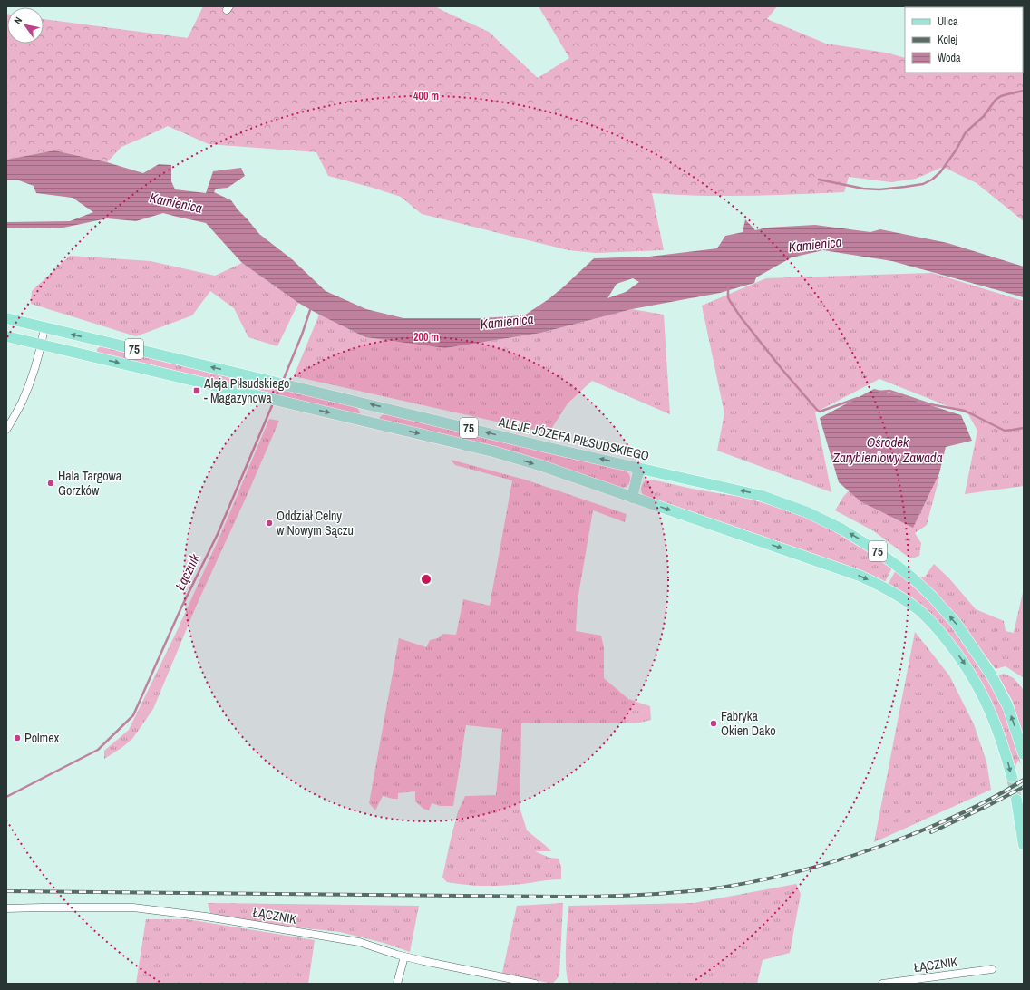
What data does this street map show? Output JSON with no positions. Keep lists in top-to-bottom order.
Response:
{
  "streets": {
    "main road": ["75", "ALEJE JÓZEFA PIŁSUDSKIEGO"],
    "street": ["ŁĄCZNIK"]
  },
  "water": ["Kamienica", "Ośrodek Zarybieniowy Zawada", "Łącznik"],
  "places": {
    "transit": ["Aleja Piłsudskiego - Magazynowa"],
    "other": [
      "Hala Targowa Gorzków",
      "Oddział Celny w Nowym Sączu",
      "Fabryka Okien Dako",
      "Polmex"
    ]
  },
  "legend": ["Ulica", "Kolej", "Woda"],
  "north": "top left",
  "rings": ["400 m", "200 m"]
}
